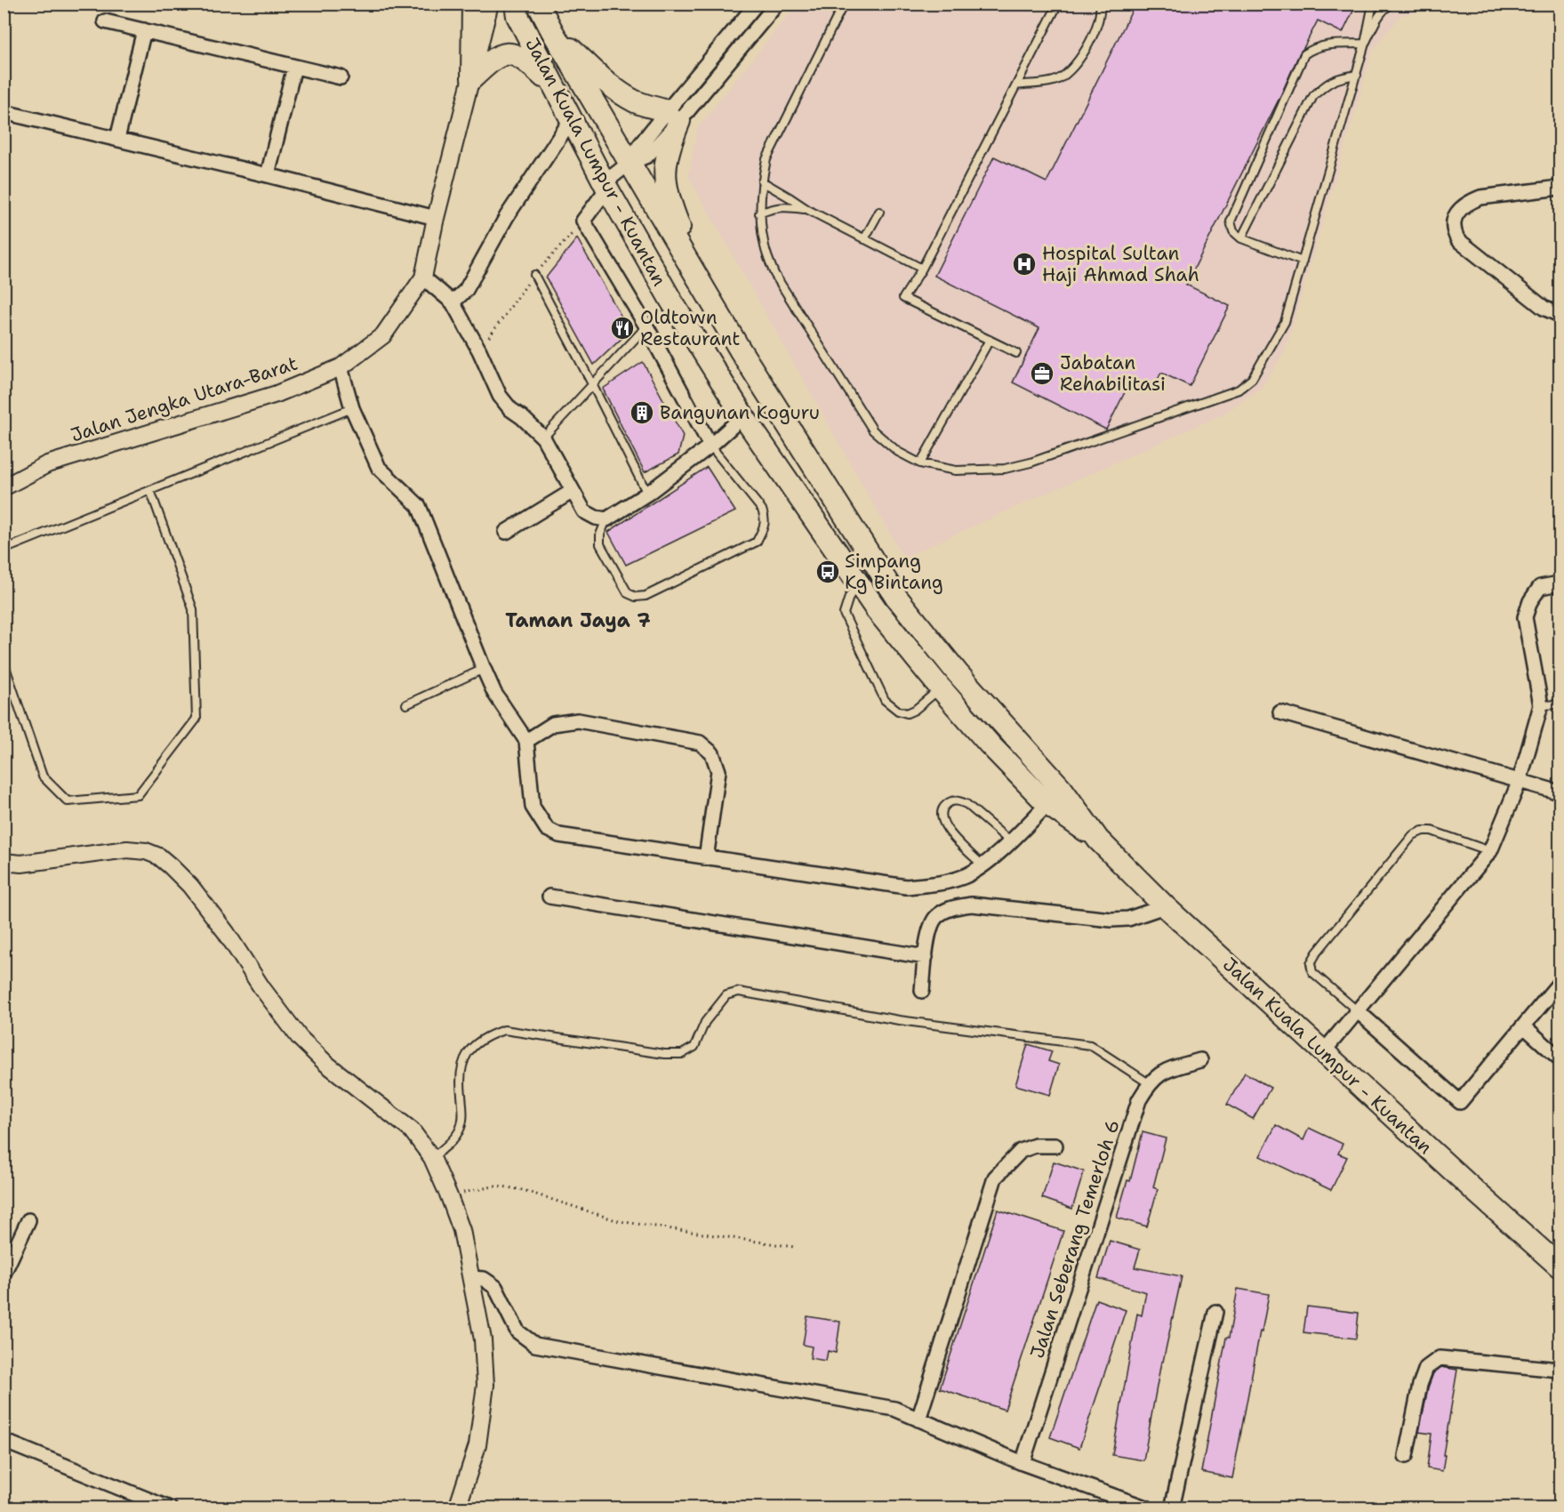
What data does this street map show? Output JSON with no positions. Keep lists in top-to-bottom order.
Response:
{
  "streets": {
    "highway": ["Jalan Kuala Lumpur - Kuantan"],
    "street": ["Jalan Jengka Utara-Barat", "Jalan Seberang Temerloh 6"]
  },
  "districts": ["Taman Jaya 7"],
  "places": {
    "hospital": ["Hospital Sultan Haji Ahmad Shah"],
    "restaurant": ["Oldtown Restaurant"],
    "office": ["Jabatan Rehabilitasi"],
    "building": ["Bangunan Koguru"],
    "bus stop": ["Simpang Kg Bintang"]
  }
}
